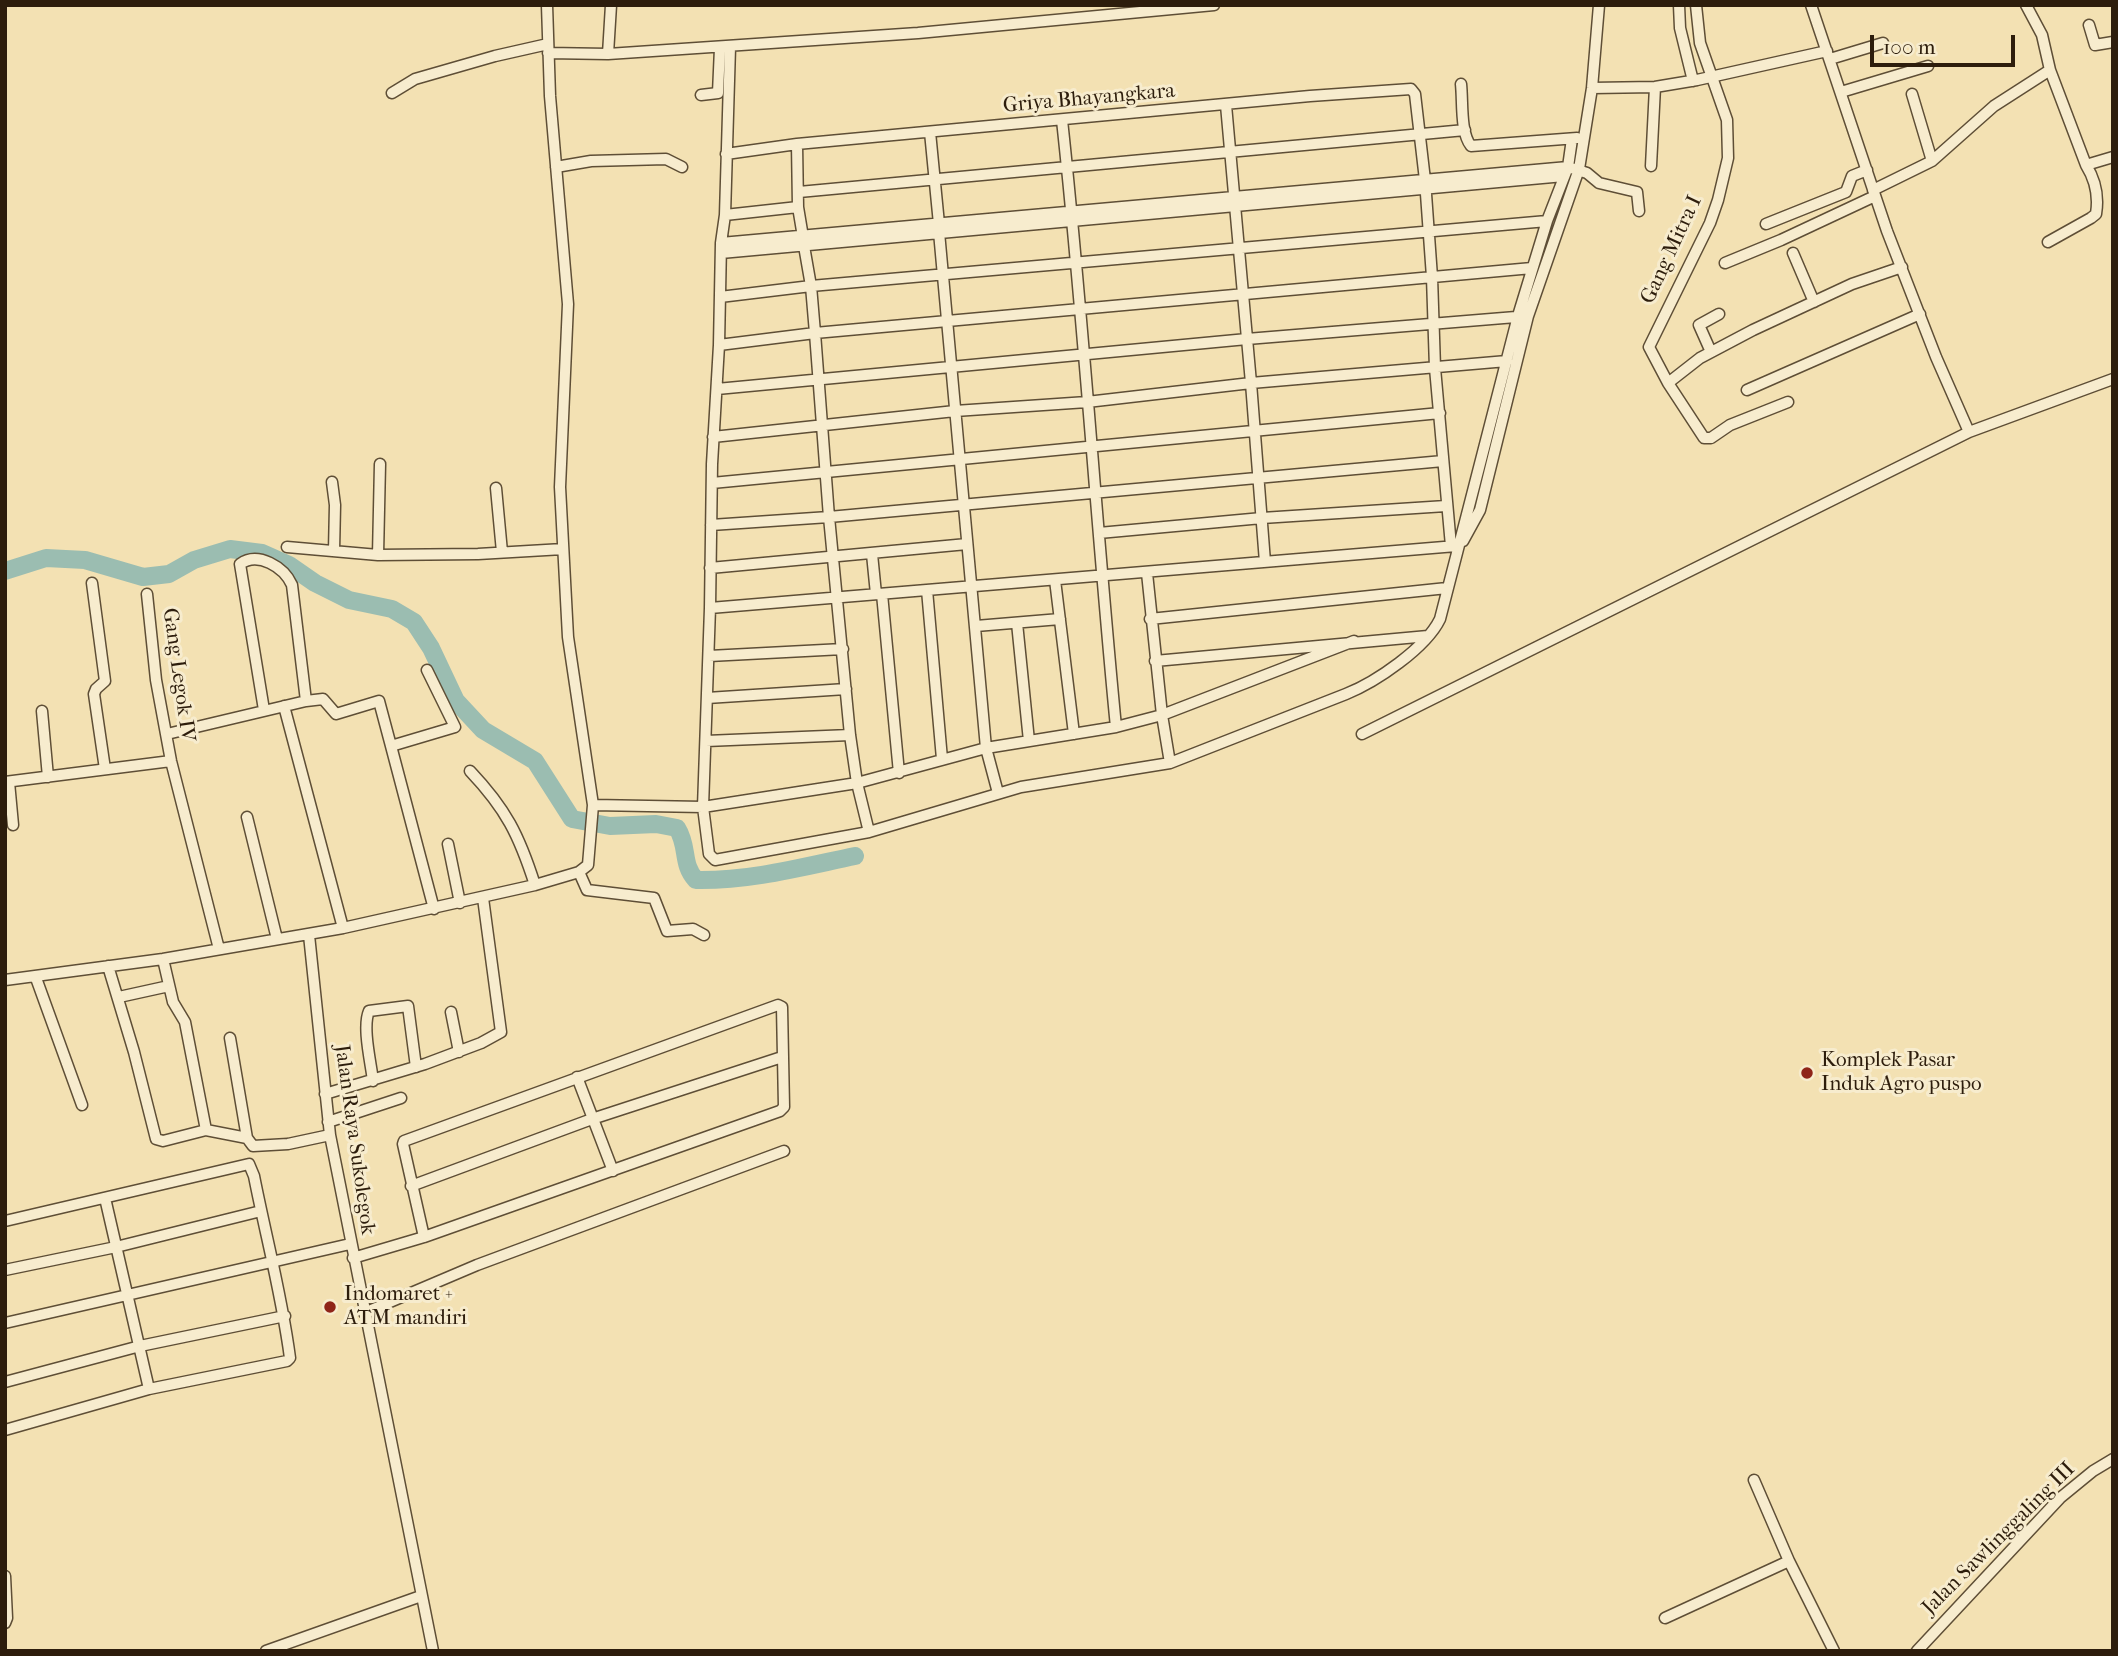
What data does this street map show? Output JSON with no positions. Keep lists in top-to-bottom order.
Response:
{
  "streets": {
    "street": [
      "Griya Bhayangkara",
      "Gang Mitra I",
      "Gang Legok IV",
      "Jalan Raya Sukolegok",
      "Jalan Sawlinggaling III"
    ]
  },
  "places": ["Komplek Pasar Induk Agro puspo", "Indomaret + ATM mandiri"],
  "scale_bar": "100 m"
}
